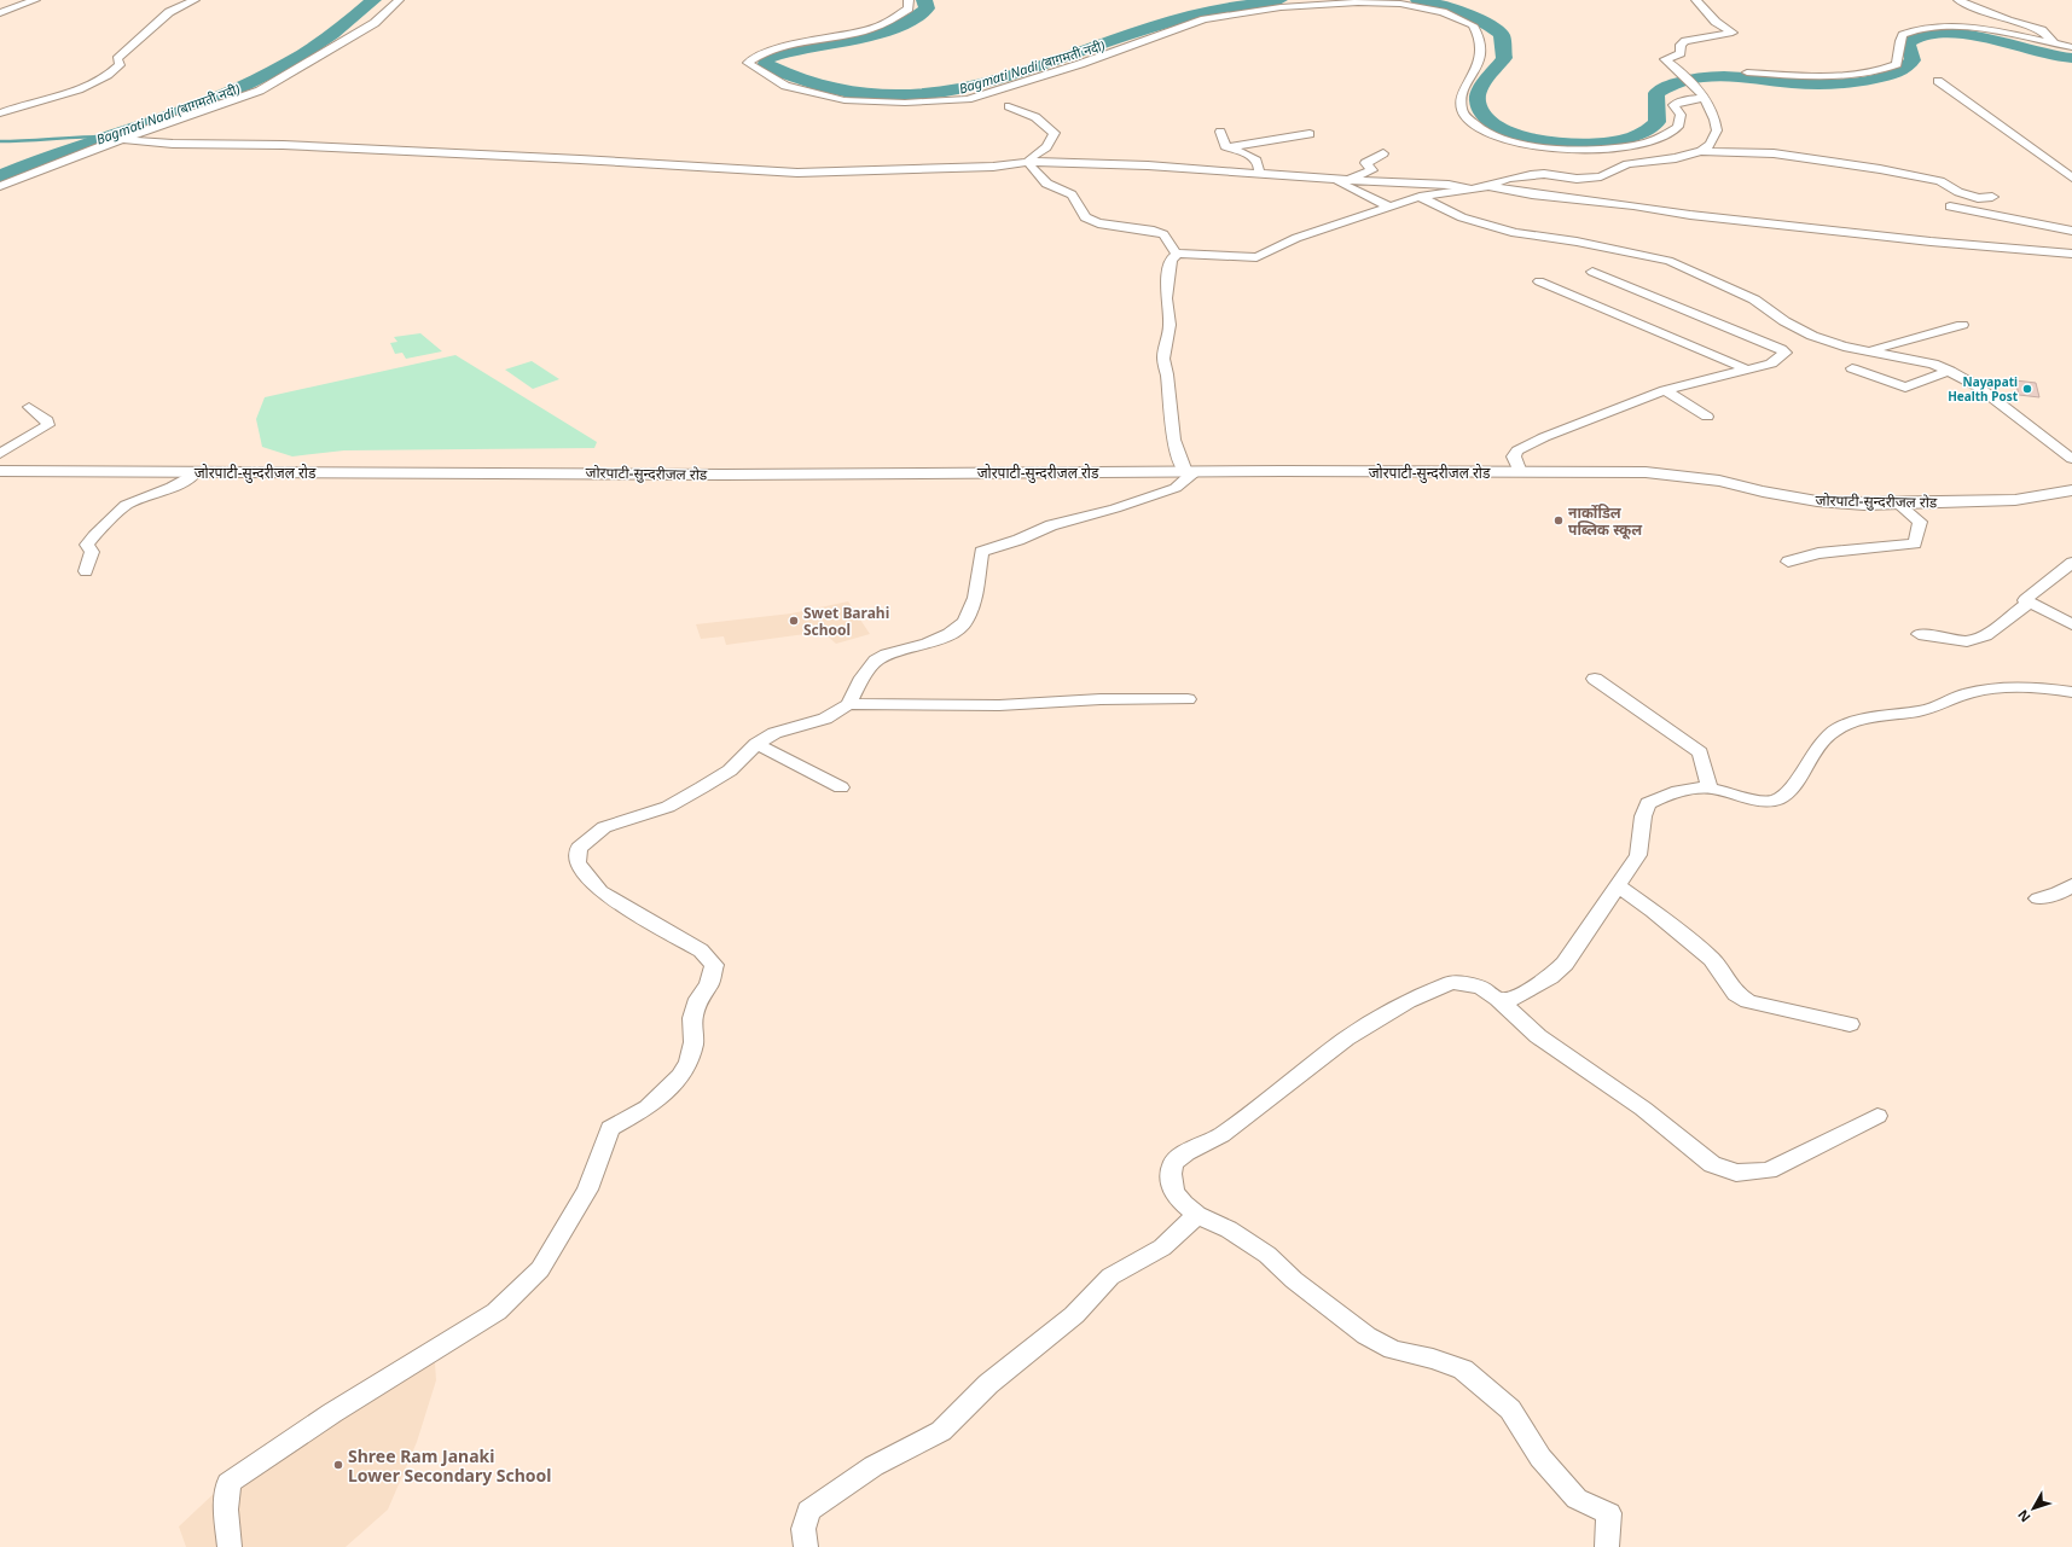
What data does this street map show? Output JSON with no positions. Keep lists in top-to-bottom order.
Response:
{
  "streets": {
    "main road": ["जोरपाटी-सुन्दरीजल रोड"]
  },
  "water": ["Bagmati Nadi (बागमती नदी)"],
  "places": [
    "Nayapati Health Post",
    "नार्कोडिल पब्लिक स्कूल",
    "Swet Barahi School",
    "Shree Ram Janaki Lower Secondary School"
  ],
  "north": "bottom left"
}
